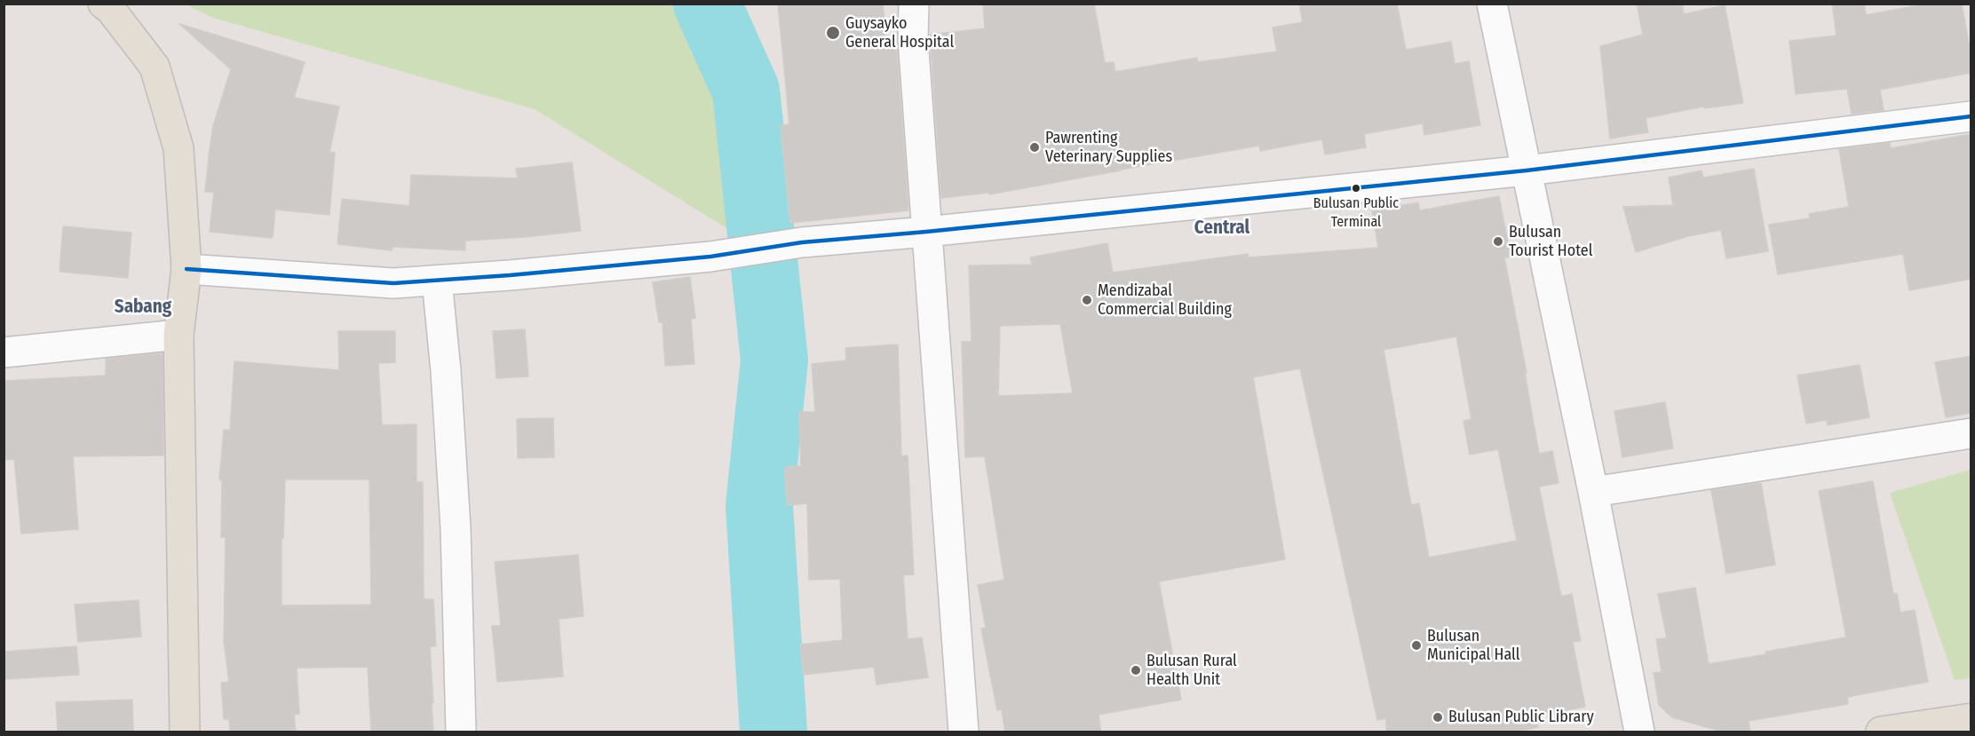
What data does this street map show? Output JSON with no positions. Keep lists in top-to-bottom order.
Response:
{
  "districts": ["Central", "Sabang"],
  "places": [
    "Guysayko General Hospital",
    "Pawrenting Veterinary Supplies",
    "Bulusan Public Terminal",
    "Bulusan Tourist Hotel",
    "Mendizabal Commercial Building",
    "Bulusan Municipal Hall",
    "Bulusan Rural Health Unit",
    "Bulusan Public Library"
  ]
}
